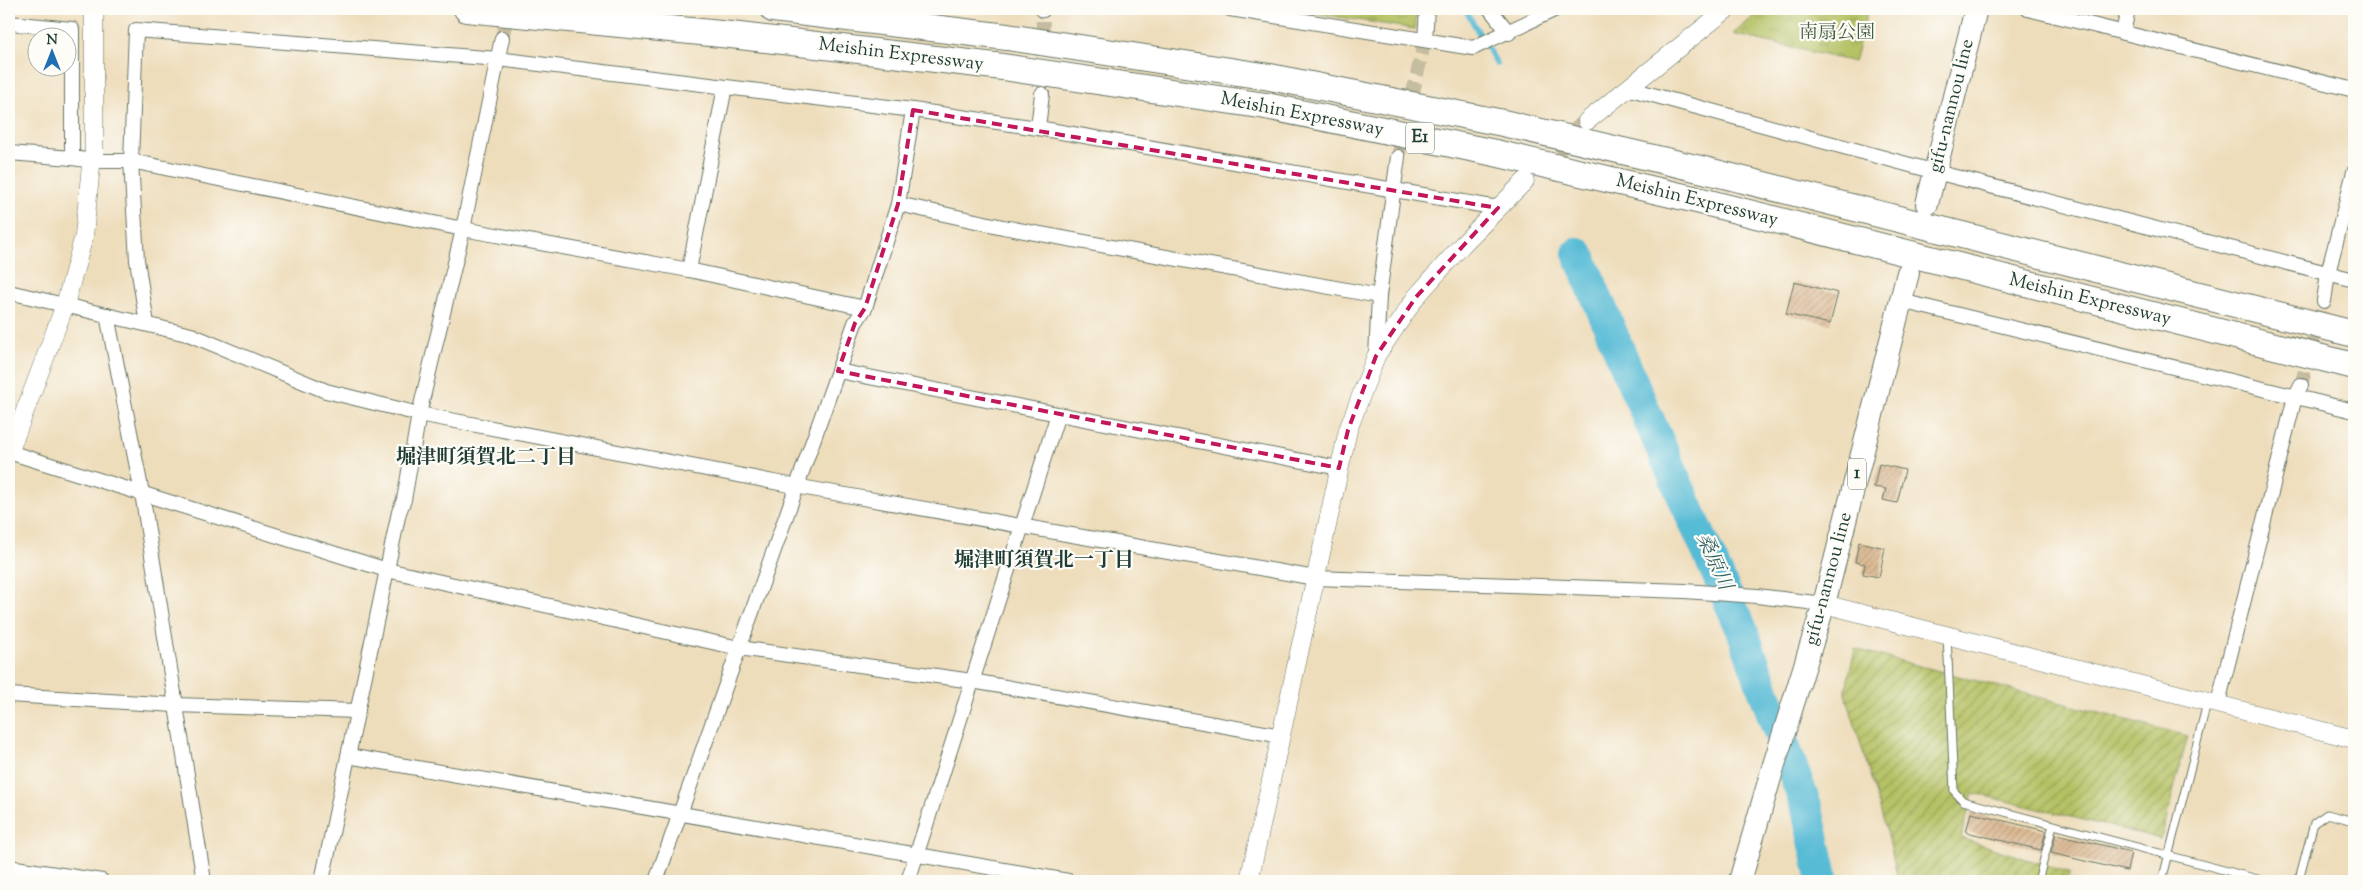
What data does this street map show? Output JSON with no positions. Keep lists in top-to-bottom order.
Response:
{
  "streets": {
    "highway": ["Meishin Expressway", "E1"],
    "main road": ["gifu-nannou line", "1"]
  },
  "districts": ["堀津町須賀北二丁目", "堀津町須賀北一丁目"],
  "water": ["桑原川"],
  "parks": ["南扇公園"],
  "north": "top"
}
